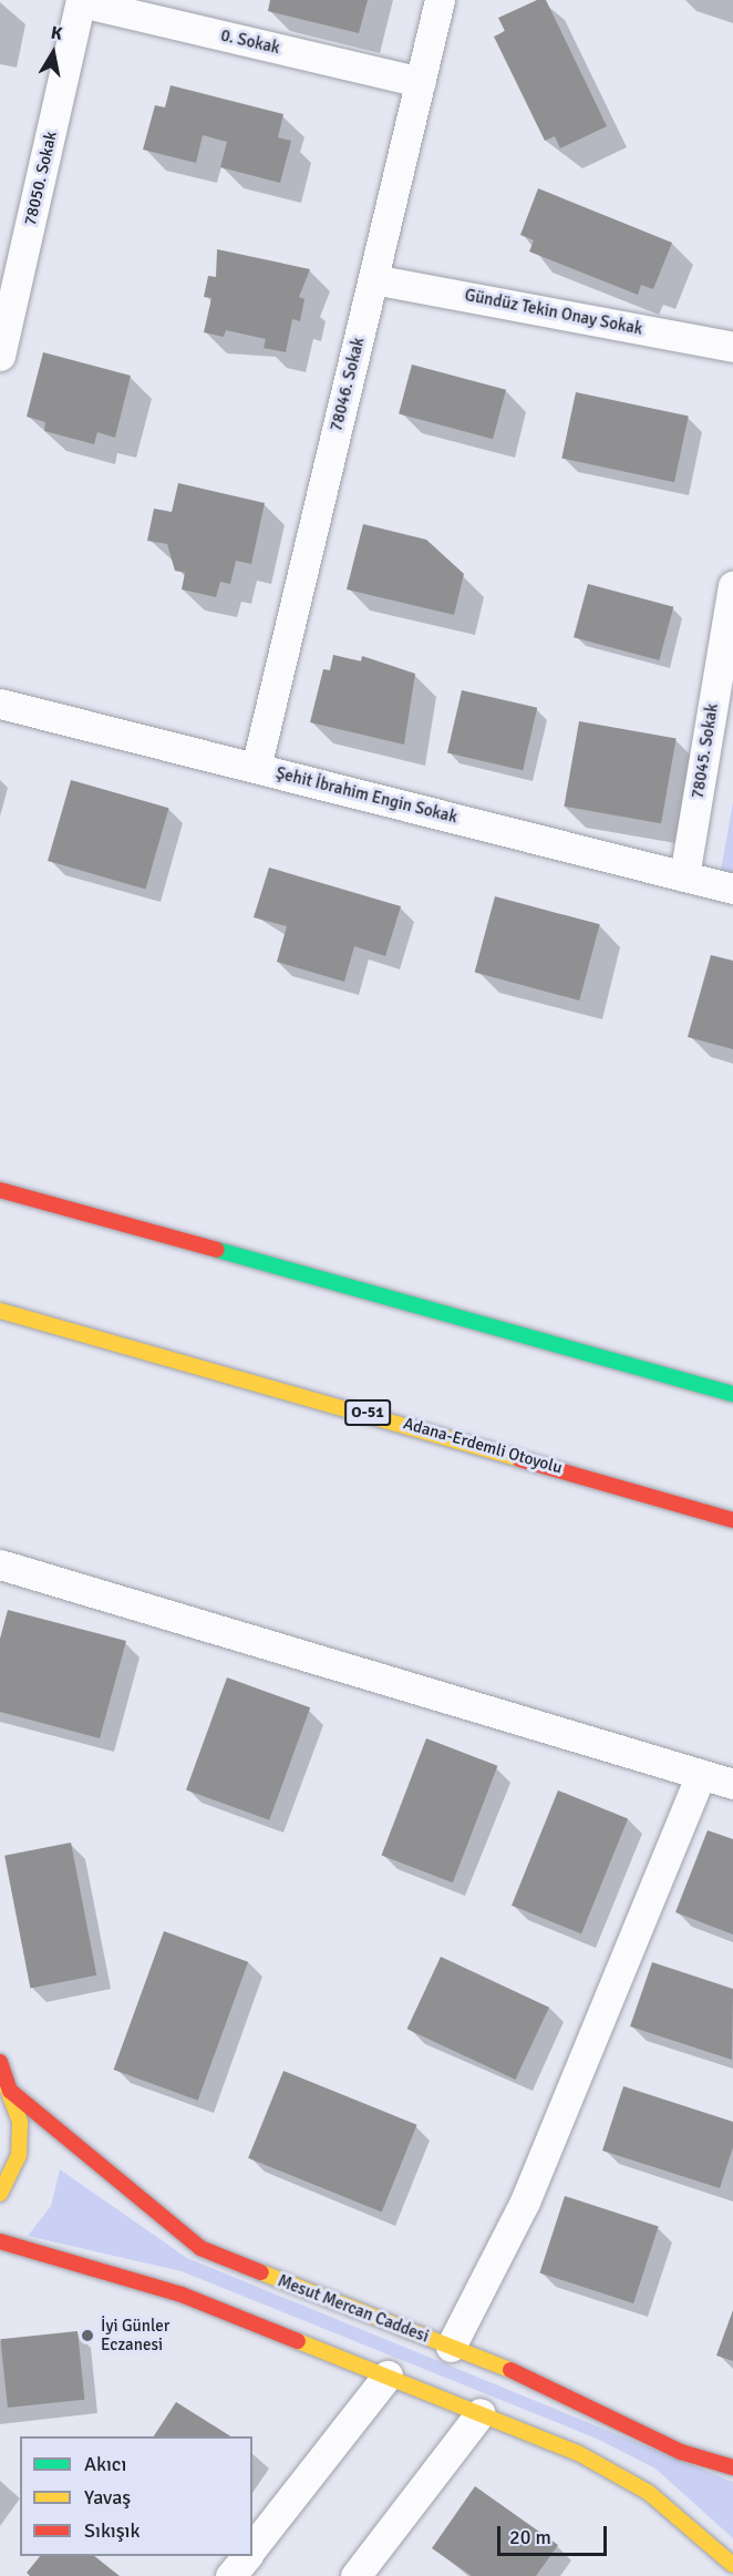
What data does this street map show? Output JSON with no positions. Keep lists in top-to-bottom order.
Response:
{
  "streets": {
    "main road": ["O-51", "Adana-Erdemli Otoyolu", "Mesut Mercan Caddesi"],
    "street": [
      "0. Sokak",
      "78050. Sokak",
      "Gündüz Tekin Onay Sokak",
      "78046. Sokak",
      "78045. Sokak",
      "Şehit İbrahim Engin Sokak"
    ]
  },
  "crossings": [
    ["0. Sokak", "78050. Sokak"],
    ["0. Sokak", "78046. Sokak"],
    ["Gündüz Tekin Onay Sokak", "78046. Sokak"],
    ["78046. Sokak", "Şehit İbrahim Engin Sokak"],
    ["78045. Sokak", "Şehit İbrahim Engin Sokak"]
  ],
  "places": ["İyi Günler Eczanesi"],
  "legend": ["Akıcı", "Yavaş", "Sıkışık"],
  "scale_bar": "20 m",
  "north": "top"
}
